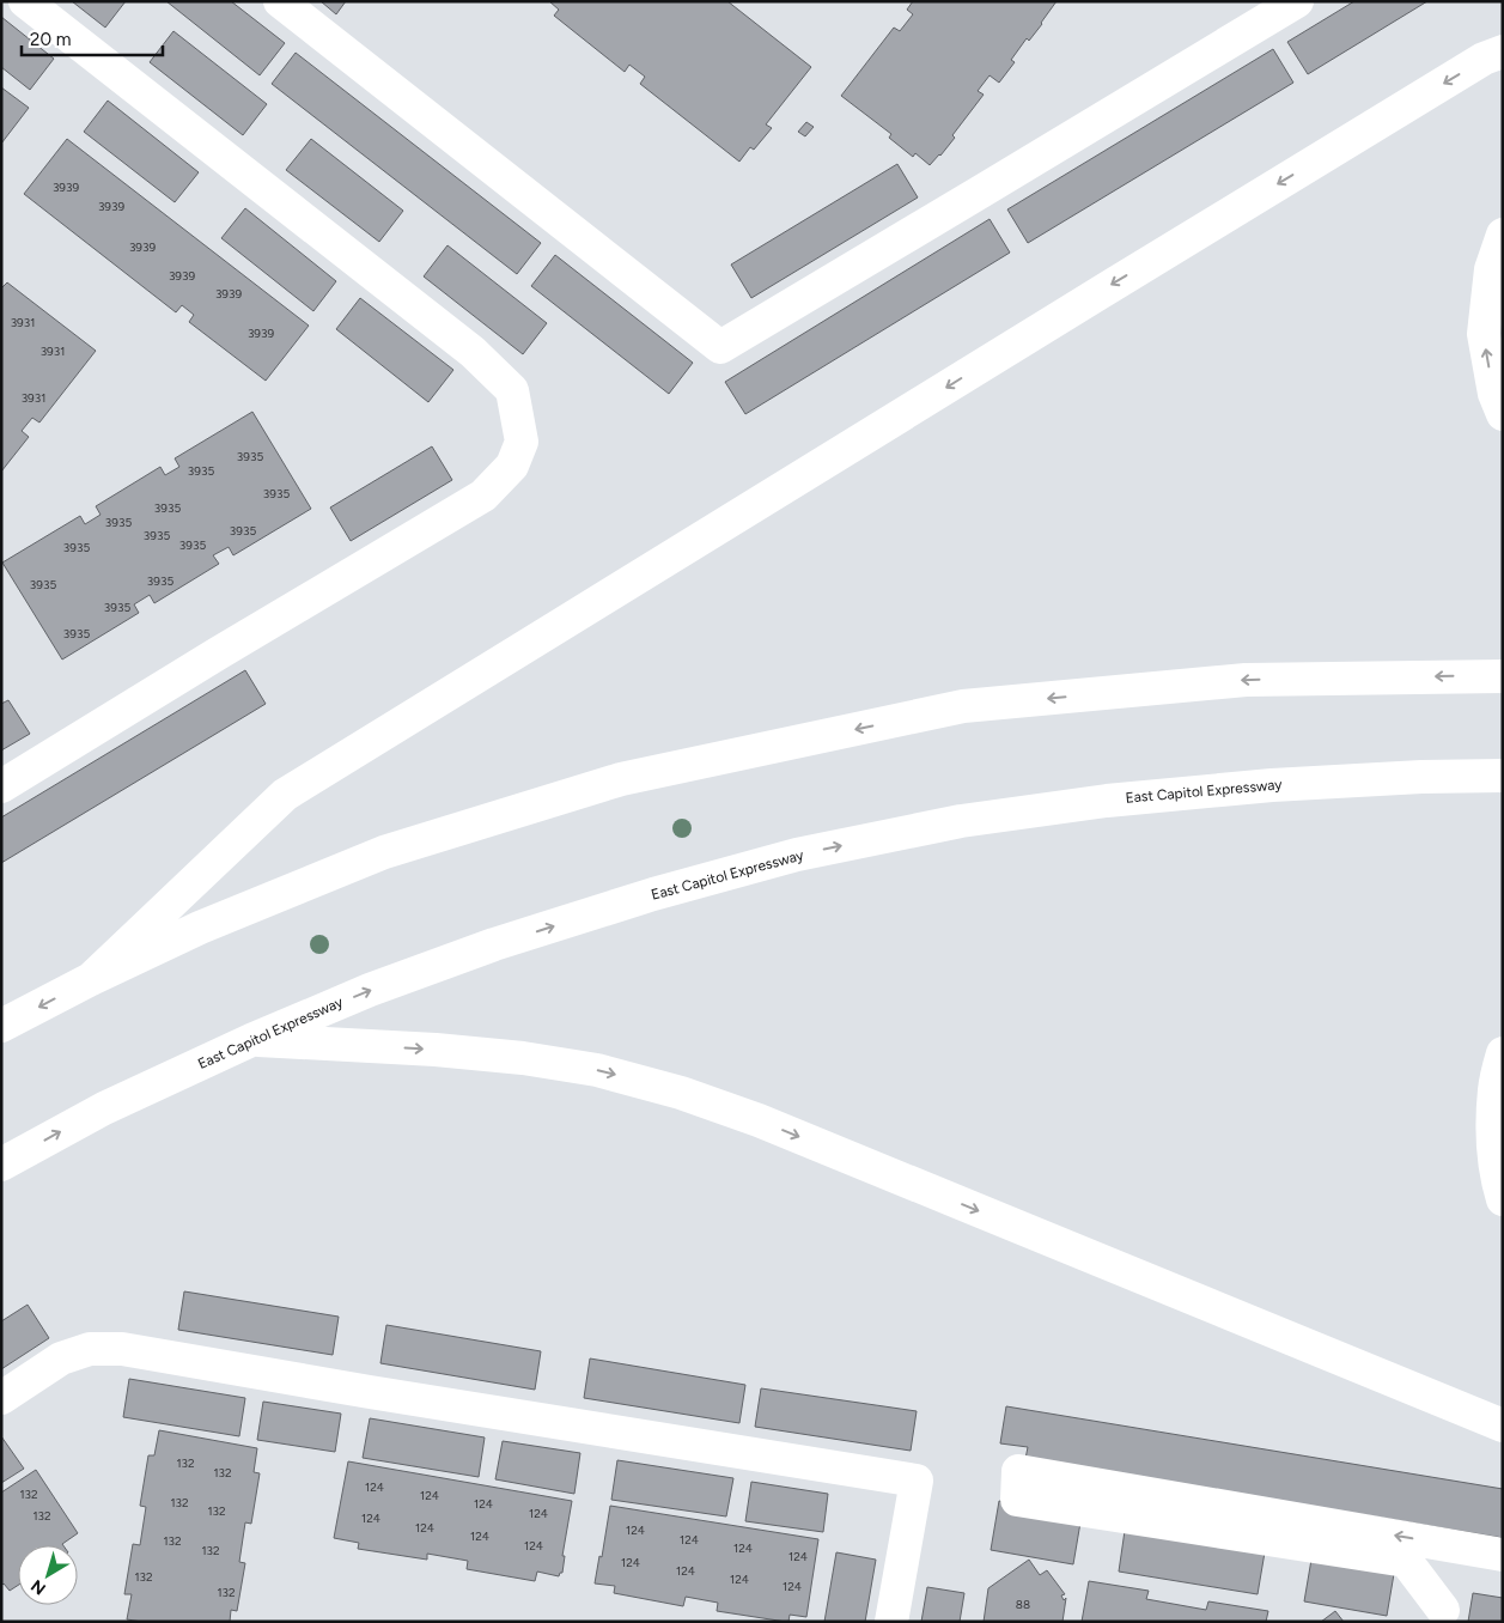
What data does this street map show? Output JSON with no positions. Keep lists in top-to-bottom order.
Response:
{
  "streets": {
    "main road": ["East Capitol Expressway"]
  },
  "house_numbers": [
    "3939",
    "3939",
    "3939",
    "3939",
    "3939",
    "3931",
    "3939",
    "3931",
    "3931",
    "3935",
    "3935",
    "3935",
    "3935",
    "3935",
    "3935",
    "3935",
    "3935",
    "3935",
    "3935",
    "3935",
    "3935",
    "3935",
    "132",
    "132",
    "124",
    "132",
    "124",
    "132",
    "124",
    "132",
    "124",
    "132",
    "124",
    "124",
    "124",
    "124",
    "124",
    "132",
    "124",
    "124",
    "132",
    "124",
    "124",
    "124",
    "132",
    "124",
    "124",
    "132",
    "88"
  ],
  "scale_bar": "20 m",
  "north": "bottom left"
}
